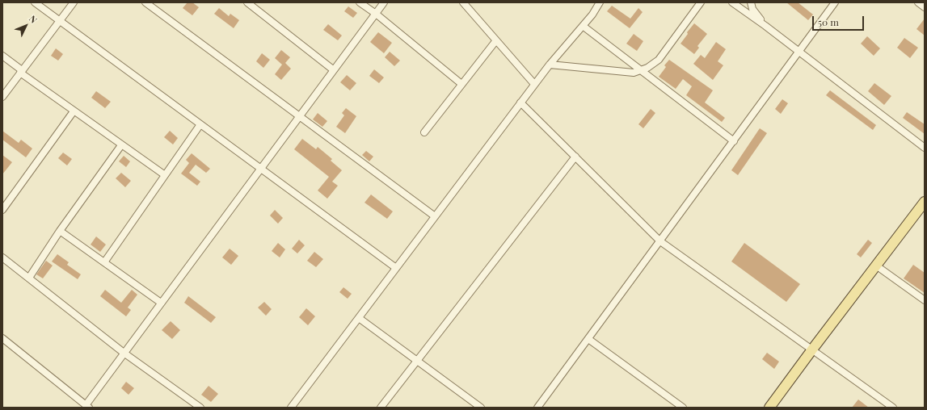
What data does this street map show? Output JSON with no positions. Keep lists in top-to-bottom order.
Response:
{
  "scale_bar": "50 m",
  "north": "top right"
}
